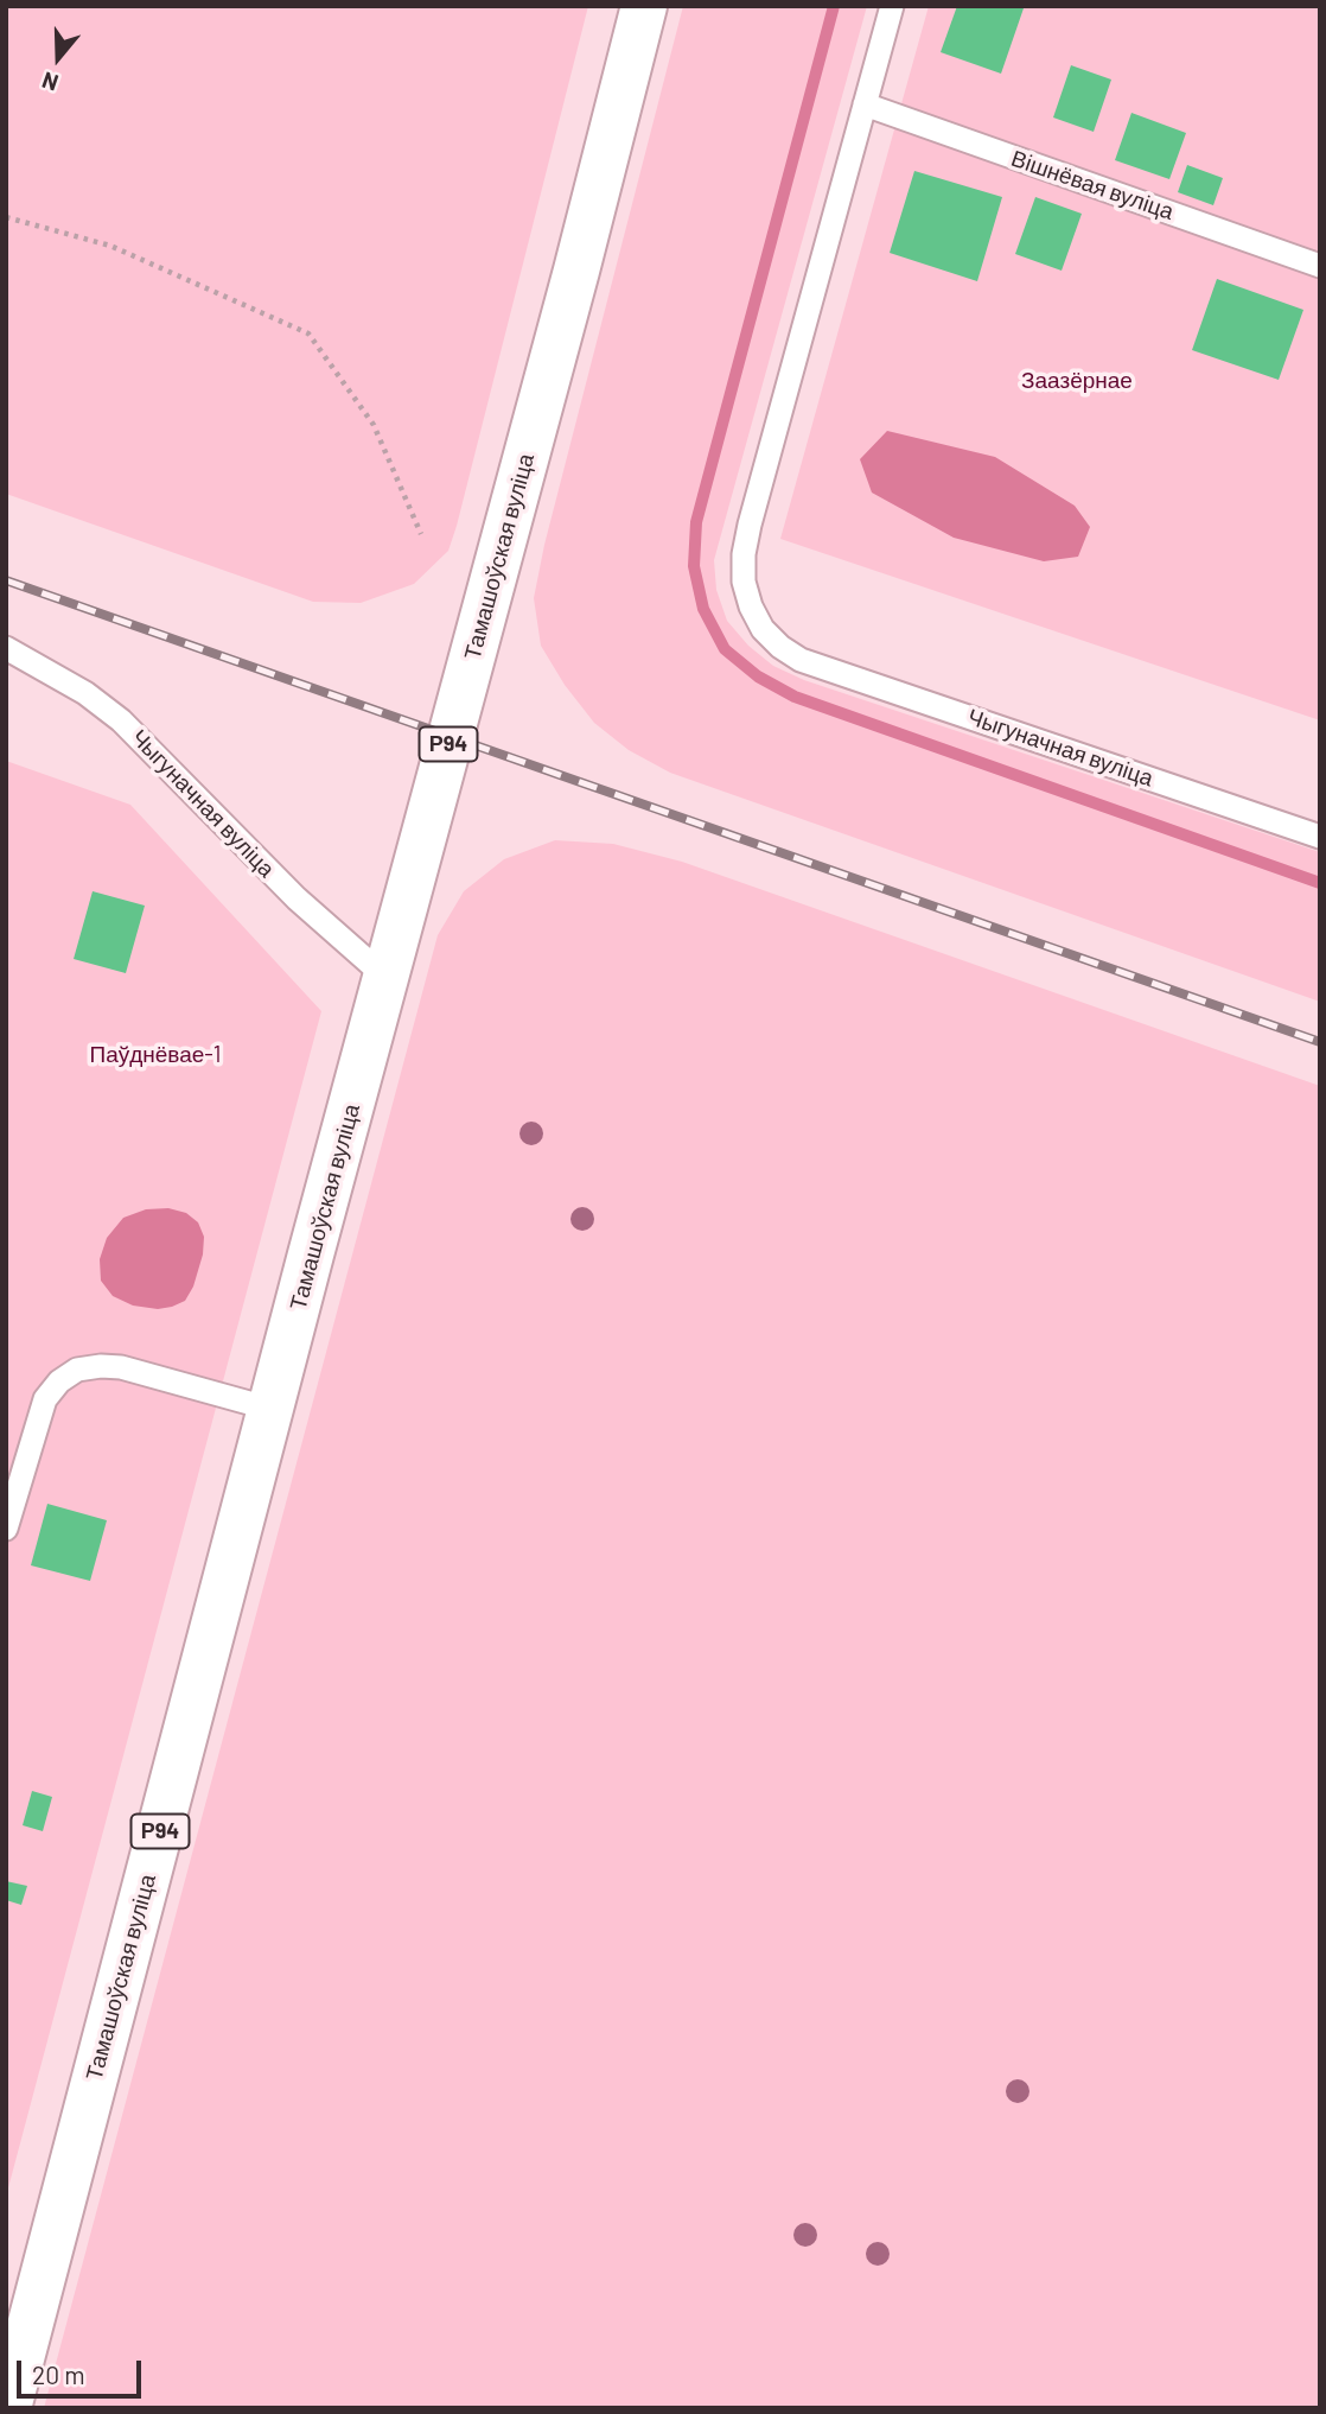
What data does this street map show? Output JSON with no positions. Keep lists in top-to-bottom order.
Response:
{
  "streets": {
    "main road": ["Тамашоўская вуліца", "Р94"],
    "lane": ["Вішнёвая вуліца", "Чыгуначная вуліца"]
  },
  "crossings": [
    ["Вішнёвая вуліца", "Чыгуначная вуліца"],
    ["Тамашоўская вуліца", "Чыгуначная вуліца"]
  ],
  "parks": ["Заазёрнае", "Паўднёвае-1"],
  "scale_bar": "20 m",
  "north": "bottom"
}
